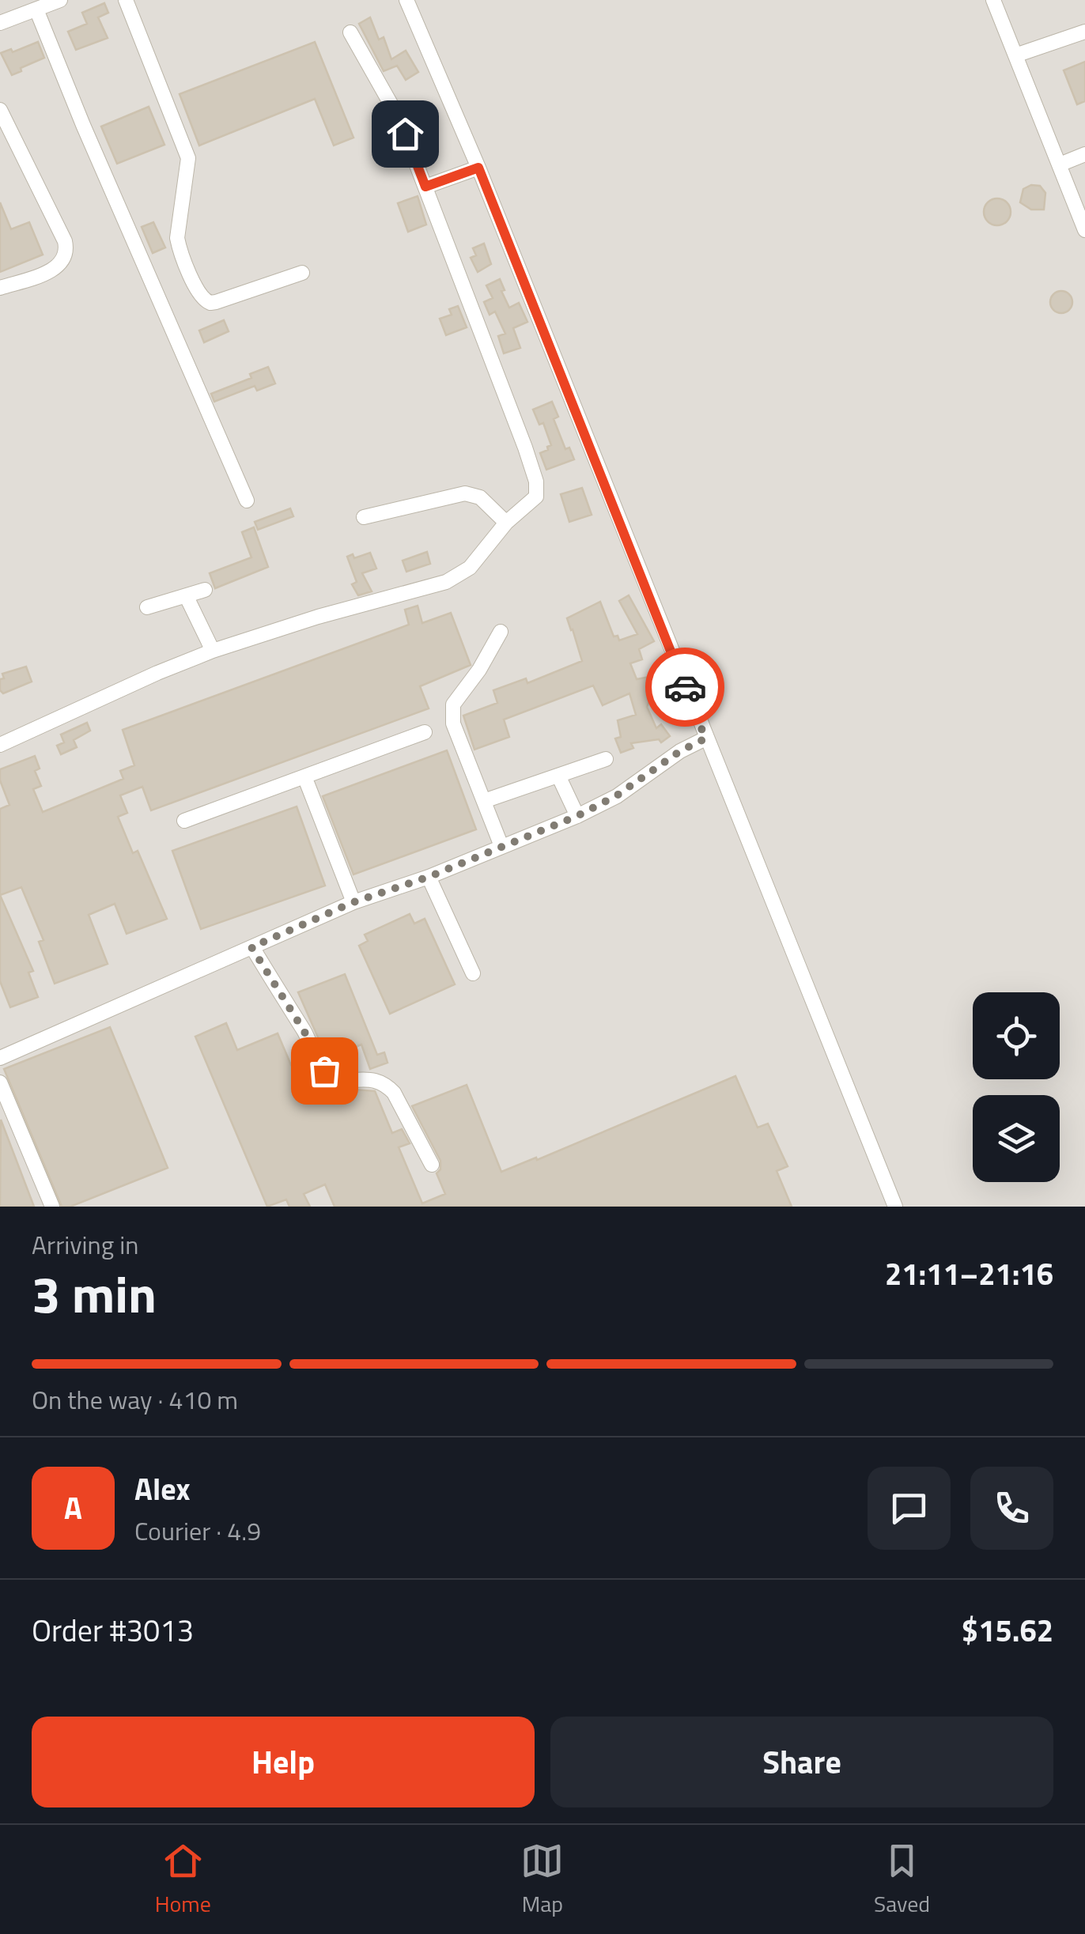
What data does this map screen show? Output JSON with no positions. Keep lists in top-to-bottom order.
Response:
{
  "page": {
    "heading": ["3 min", "Arriving in", "21:11–21:16"],
    "panel": [
      "Alex",
      "Courier · 4.9",
      "Order #3013",
      "$15.62"
    ],
    "bar": "On the way · 410 m",
    "round": "A",
    "buttons": ["Help", "Share"],
    "tabs": ["Home", "Map", "Saved"]
  }
}
